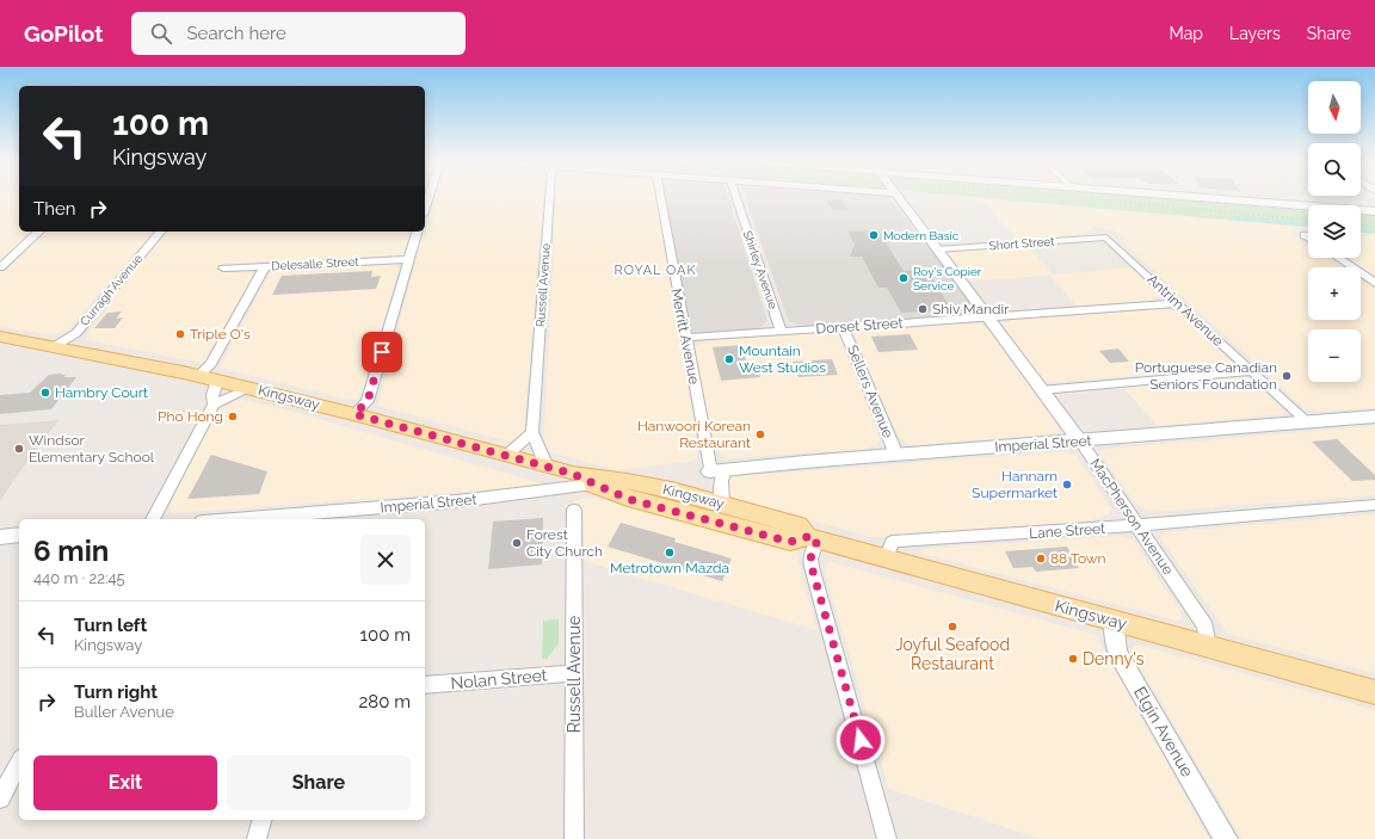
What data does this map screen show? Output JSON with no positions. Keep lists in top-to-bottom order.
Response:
{
  "streets": {
    "main road": ["Kingsway", "Imperial Street"],
    "street": [
      "Short Street",
      "Delesalle Street",
      "Shirley Avenue",
      "Russell Avenue",
      "Curragh Avenue",
      "Antrim Avenue",
      "Dorset Street",
      "Merritt Avenue",
      "Sellers Avenue",
      "MacPherson Avenue",
      "Lane Street",
      "Nolan Street",
      "Elgin Avenue"
    ]
  },
  "crossings": [
    ["Short Street", "Antrim Avenue"],
    ["Short Street", "MacPherson Avenue"],
    ["Shirley Avenue", "Dorset Street"],
    ["Russell Avenue", "Kingsway"],
    ["Russell Avenue", "Nolan Street"],
    ["Curragh Avenue", "Kingsway"],
    ["Antrim Avenue", "Dorset Street"],
    ["Antrim Avenue", "Imperial Street"],
    ["Dorset Street", "Merritt Avenue"],
    ["Dorset Street", "Sellers Avenue"],
    ["Dorset Street", "MacPherson Avenue"],
    ["Merritt Avenue", "Kingsway"],
    ["Merritt Avenue", "Imperial Street"],
    ["Sellers Avenue", "Imperial Street"],
    ["Kingsway", "Imperial Street"],
    ["Kingsway", "MacPherson Avenue"],
    ["Kingsway", "Lane Street"],
    ["Kingsway", "Elgin Avenue"],
    ["Imperial Street", "MacPherson Avenue"],
    ["MacPherson Avenue", "Lane Street"]
  ],
  "districts": ["ROYAL OAK"],
  "places": [
    "Modern Basic",
    "Roy's Copier Service",
    "Shiv Mandir",
    "Triple O's",
    "Mountain West Studios",
    "Portuguese Canadian Seniors Foundation",
    "Hambry Court",
    "Pho Hong",
    "Hanwoori Korean Restaurant",
    "Windsor Elementary School",
    "Hannam Supermarket",
    "Forest City Church",
    "Metrotown Mazda",
    "88 Town",
    "Joyful Seafood Restaurant",
    "Denny's"
  ],
  "north": "bottom",
  "page": {
    "header": "GoPilot",
    "search": "Search here",
    "nav": ["Map", "Layers", "Share"],
    "map_buttons": ["+", "−"],
    "turn": ["100 m", "Kingsway"],
    "then": "Then",
    "heading": ["6 min", "440 m · 22:45"],
    "list": [
      {
        "name": "Turn left",
        "note": "Kingsway",
        "value": "100 m"
      },
      {
        "name": "Turn right",
        "note": "Buller Avenue",
        "value": "280 m"
      }
    ],
    "buttons": ["Exit", "Share"]
  }
}
